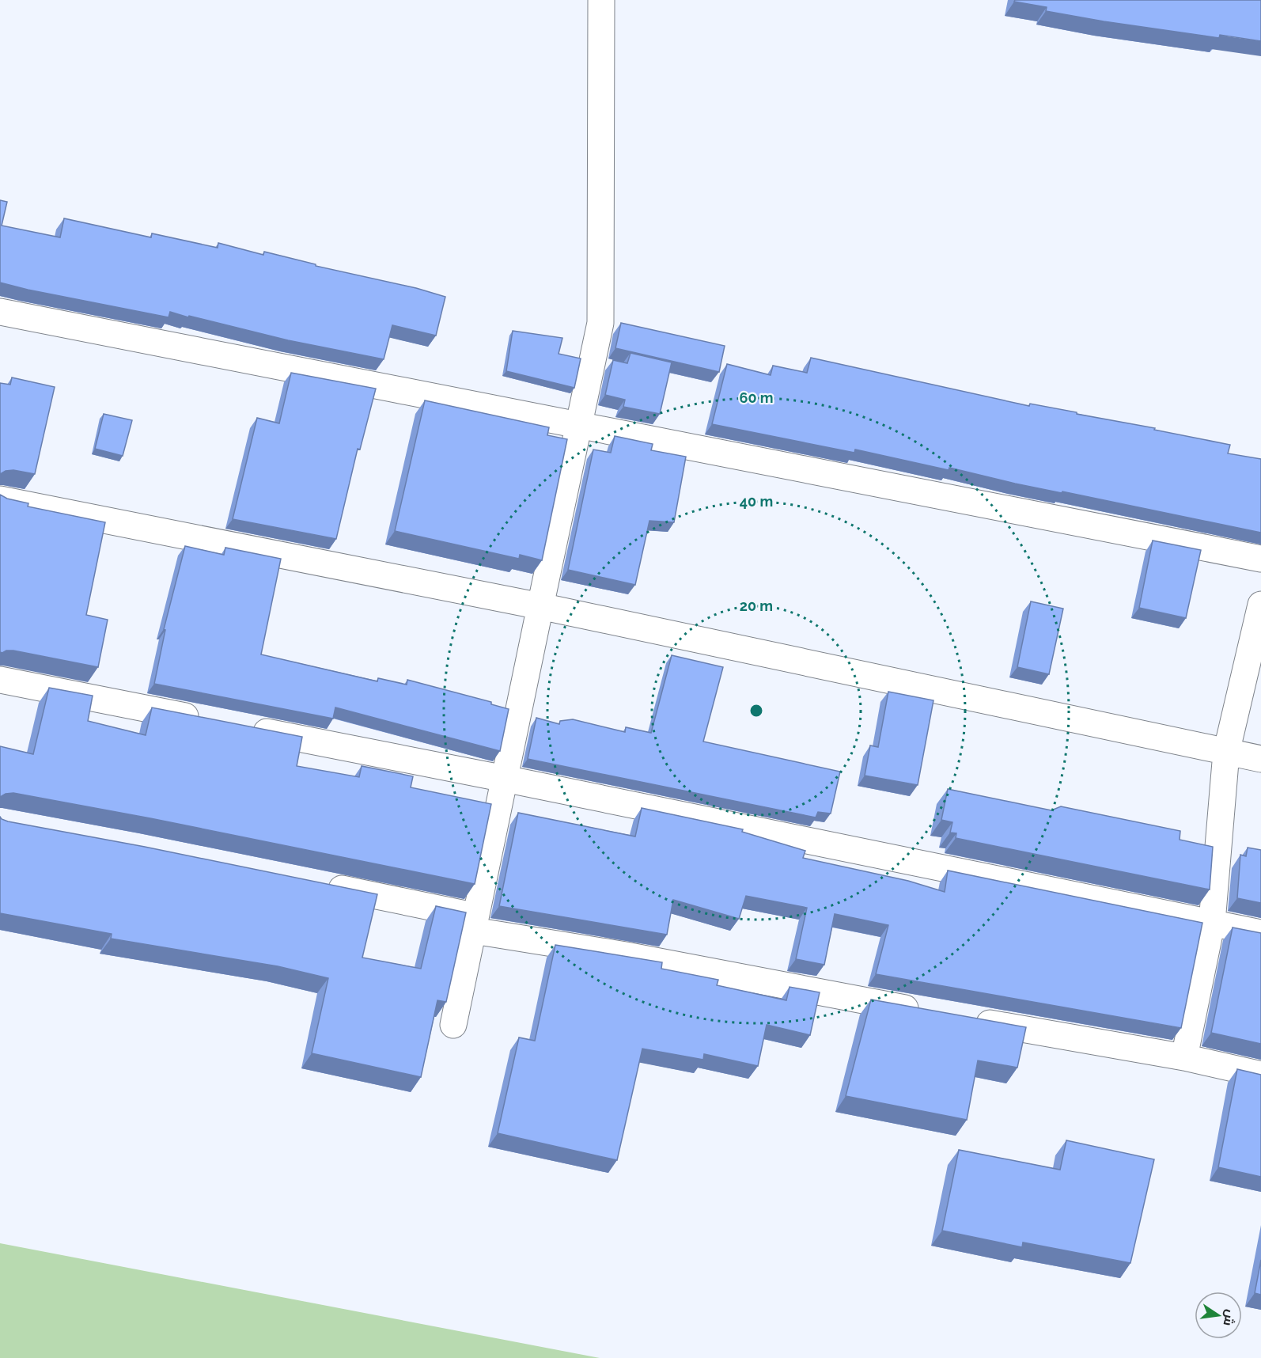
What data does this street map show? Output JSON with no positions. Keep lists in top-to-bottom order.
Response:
{
  "north": "right",
  "rings": ["60 m", "40 m", "20 m"]
}
